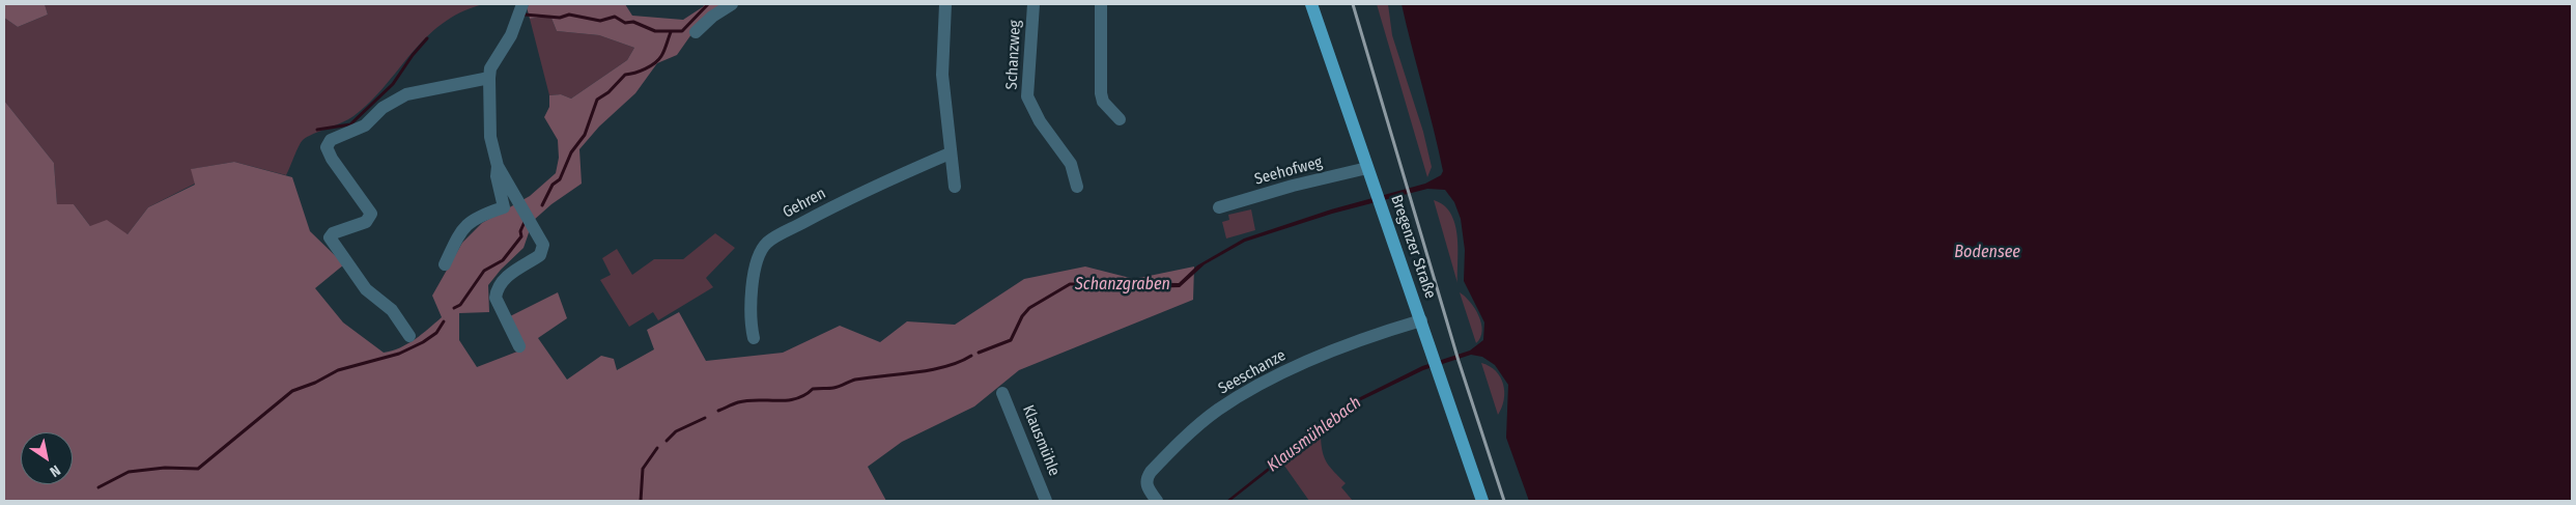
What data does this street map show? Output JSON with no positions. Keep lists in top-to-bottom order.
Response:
{
  "streets": {
    "main road": ["Bregenzer Straße"],
    "street": [
      "Schanzweg",
      "Seehofweg",
      "Gehren",
      "Seeschanze",
      "Klausmühle"
    ]
  },
  "crossings": [
    ["Seehofweg", "Bregenzer Straße"],
    ["Bregenzer Straße", "Seeschanze"]
  ],
  "water": ["Bodensee", "Schanzgraben", "Klausmühlebach"],
  "north": "bottom right"
}
